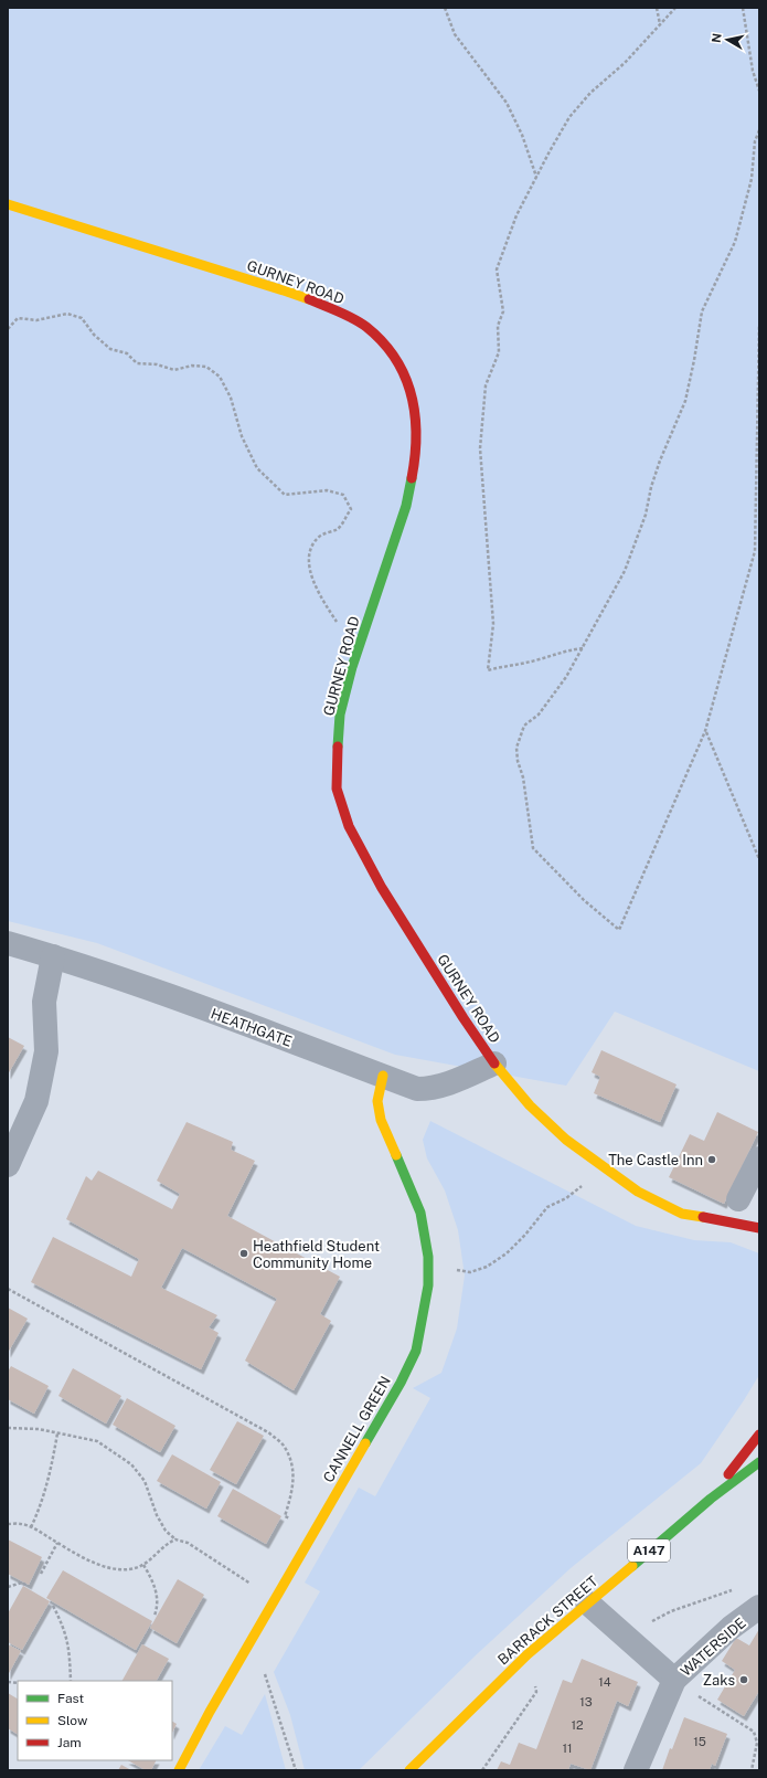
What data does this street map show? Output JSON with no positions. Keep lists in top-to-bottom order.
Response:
{
  "streets": {
    "street": [
      "GURNEY ROAD",
      "HEATHGATE",
      "CANNELL GREEN",
      "A147",
      "BARRACK STREET",
      "WATERSIDE"
    ]
  },
  "crossings": [
    ["GURNEY ROAD", "HEATHGATE"],
    ["HEATHGATE", "CANNELL GREEN"],
    ["BARRACK STREET", "WATERSIDE"]
  ],
  "places": ["The Castle Inn", "Heathfield Student Community Home", "Zaks"],
  "house_numbers": [
    "14",
    "13",
    "12",
    "15",
    "11"
  ],
  "legend": ["Fast", "Slow", "Jam"],
  "north": "left"
}
